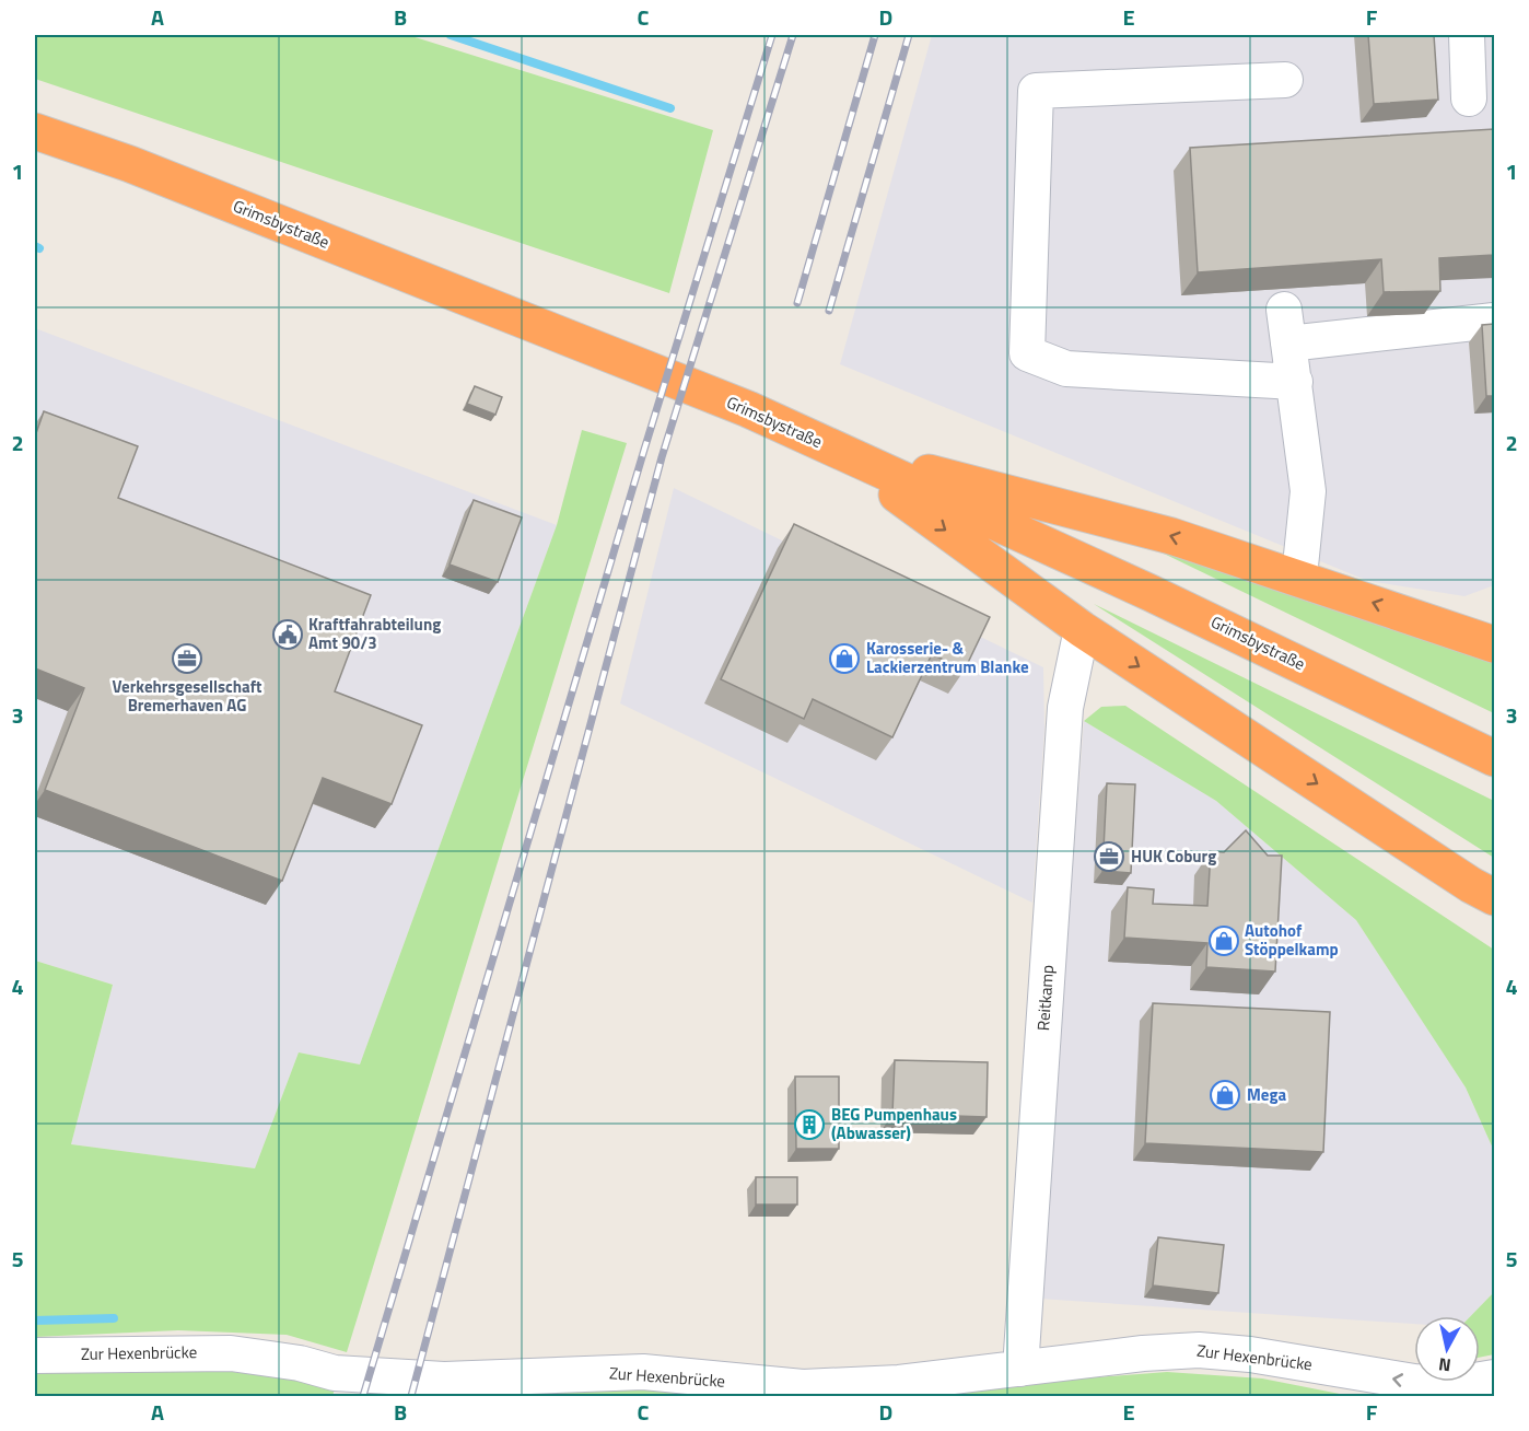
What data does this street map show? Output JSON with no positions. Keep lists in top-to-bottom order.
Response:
{
  "streets": {
    "highway": ["Grimsbystraße"],
    "street": ["Reitkamp", "Zur Hexenbrücke"]
  },
  "crossings": [
    ["Reitkamp", "Zur Hexenbrücke"]
  ],
  "places": {
    "public building": ["Kraftfahrabteilung Amt 90/3"],
    "office": ["Verkehrsgesellschaft Bremerhaven AG", "HUK Coburg"],
    "shop": ["Karosserie- & Lackierzentrum Blanke", "Autohof Stöppelkamp", "Mega"],
    "building": ["BEG Pumpenhaus (Abwasser)"]
  },
  "north": "bottom",
  "grid": {
    "columns": [
      "A",
      "B",
      "C",
      "D",
      "E",
      "F"
    ],
    "rows": [
      "1",
      "2",
      "3",
      "4",
      "5"
    ]
  }
}
